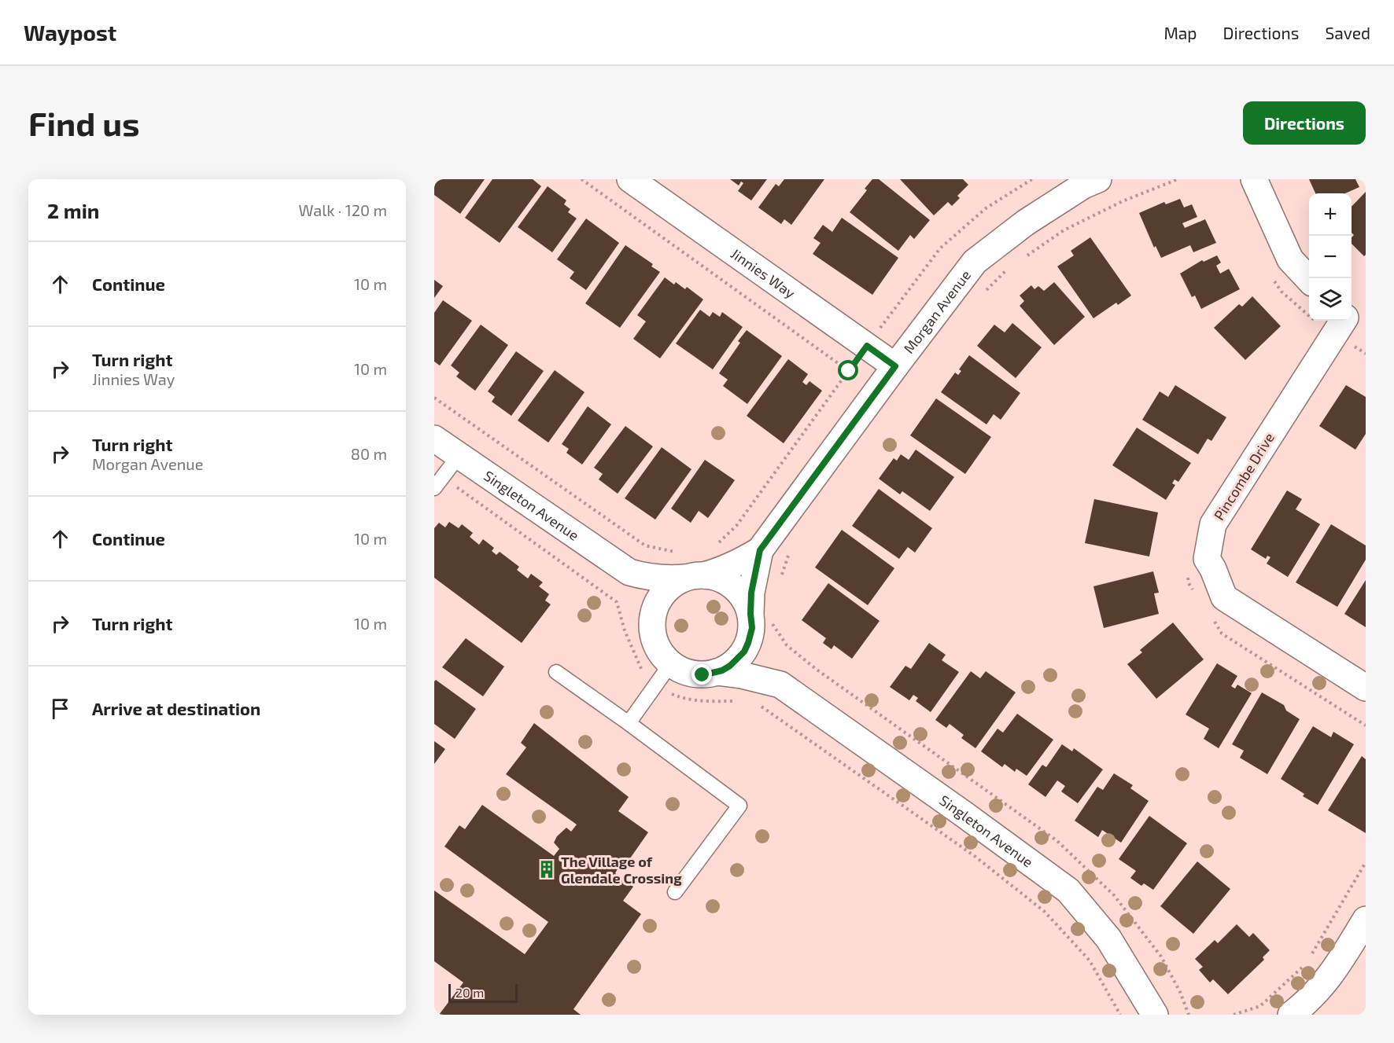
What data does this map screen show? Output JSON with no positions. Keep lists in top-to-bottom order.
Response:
{
  "streets": {
    "street": [
      "Jinnies Way",
      "Morgan Avenue",
      "Pincombe Drive",
      "Singleton Avenue"
    ]
  },
  "crossings": [
    ["Jinnies Way", "Morgan Avenue"],
    ["Morgan Avenue", "Singleton Avenue"]
  ],
  "places": {
    "building": ["The Village of Glendale Crossing"]
  },
  "scale_bar": "20 m",
  "page": {
    "header": "Waypost",
    "nav": ["Map", "Directions", "Saved"],
    "buttons": "Directions",
    "title": "Find us",
    "heading": ["2 min", "Walk · 120 m"],
    "map_buttons": ["+", "−"],
    "list": [
      ["Continue", "10 m"],
      ["Turn right", "Jinnies Way", "10 m"],
      ["Turn right", "Morgan Avenue", "80 m"],
      ["Continue", "10 m"],
      ["Turn right", "10 m"],
      "Arrive at destination"
    ],
    "scale": "20 m"
  }
}
